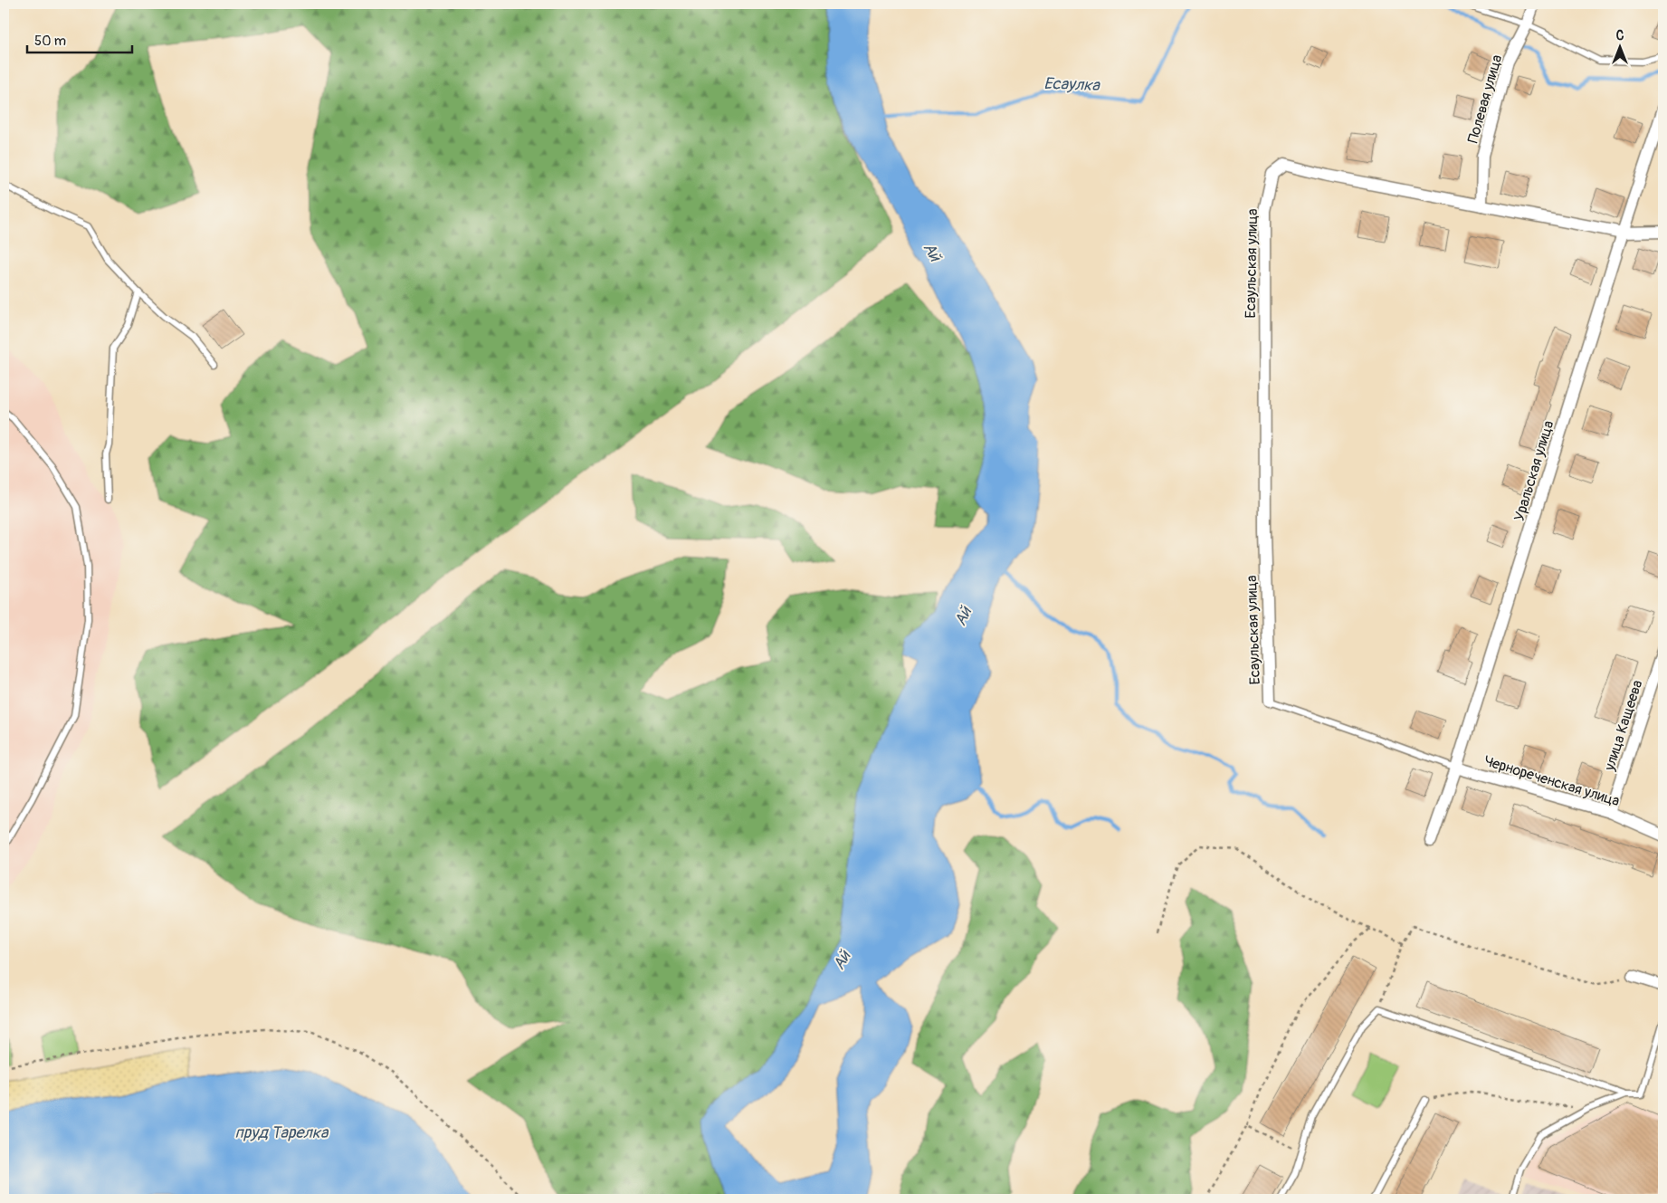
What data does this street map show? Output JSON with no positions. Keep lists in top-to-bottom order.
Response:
{
  "streets": {
    "street": [
      "Полевая улица",
      "Есаульская улица",
      "Уральская улица",
      "улица Кащеева",
      "Чернореченская улица"
    ]
  },
  "crossings": [
    ["Полевая улица", "Есаульская улица"],
    ["Есаульская улица", "Уральская улица"],
    ["Уральская улица", "Чернореченская улица"],
    ["улица Кащеева", "Чернореченская улица"]
  ],
  "water": ["Есаулка", "Ай", "пруд Тарелка"],
  "scale_bar": "50 m",
  "north": "top"
}
